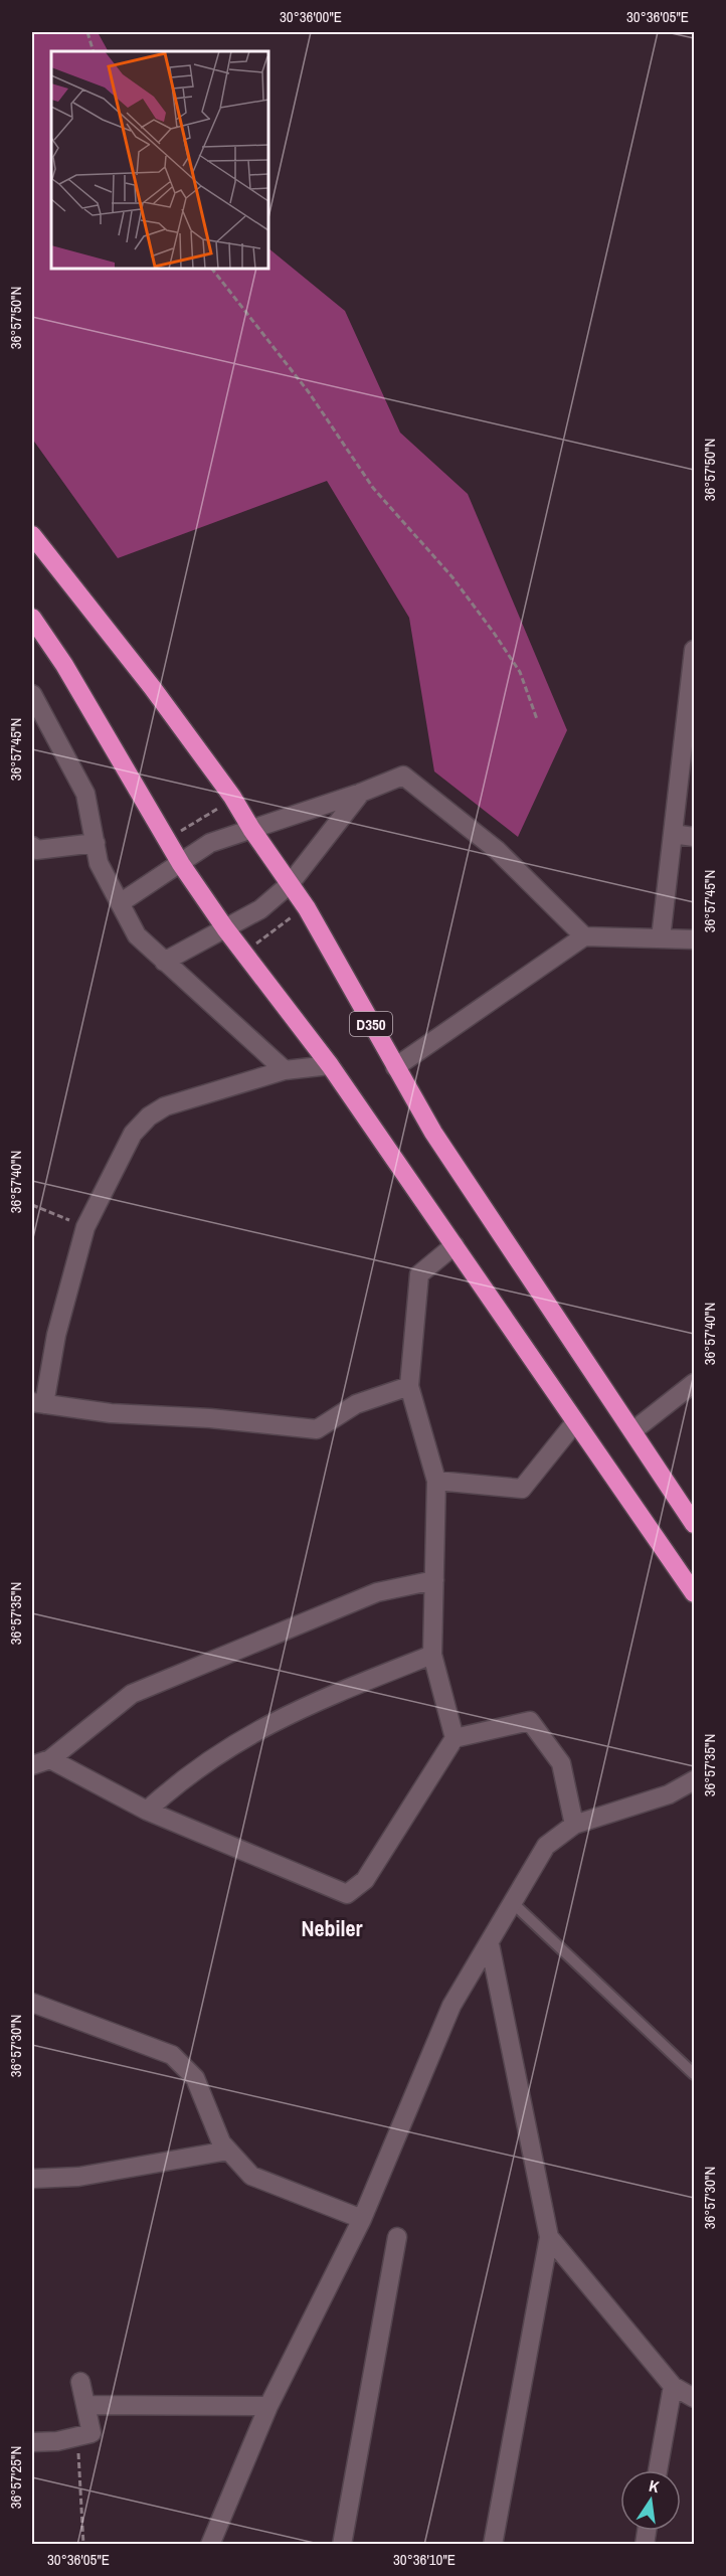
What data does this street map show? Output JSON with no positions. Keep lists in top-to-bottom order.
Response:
{
  "streets": {
    "highway": ["D350"]
  },
  "districts": ["Nebiler"],
  "north": "top",
  "coordinates": [
    "30°36'00\"E",
    "30°36'05\"E",
    "36°57'50\"N",
    "36°57'45\"N",
    "36°57'40\"N",
    "36°57'35\"N",
    "36°57'30\"N",
    "36°57'25\"N",
    "30°36'10\"E"
  ]
}
